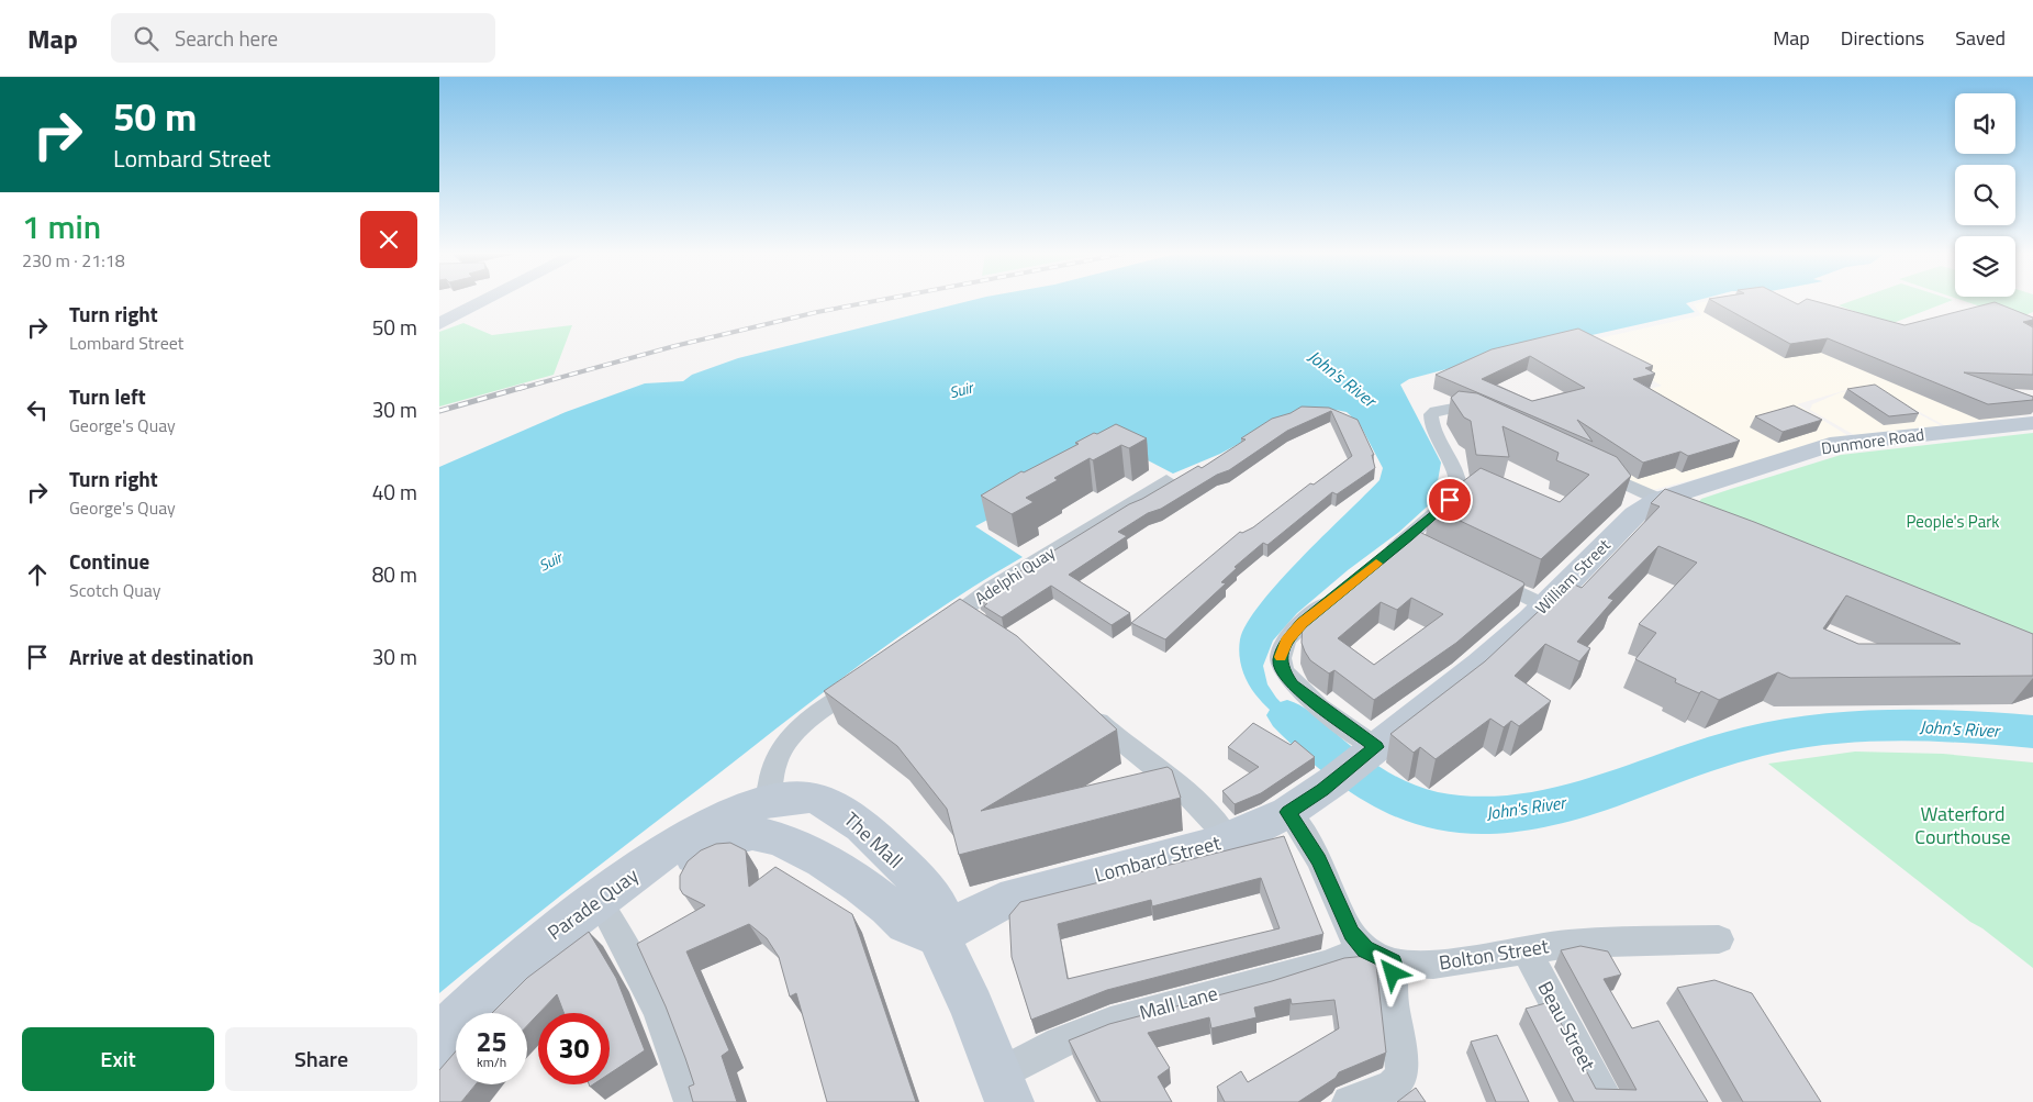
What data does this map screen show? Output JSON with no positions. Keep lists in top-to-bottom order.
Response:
{
  "streets": {
    "main road": [
      "Dunmore Road",
      "William Street",
      "Lombard Street",
      "Parade Quay"
    ],
    "street": [
      "Adelphi Quay",
      "Bolton Street",
      "Mall Lane",
      "Beau Street"
    ]
  },
  "crossings": [
    ["Dunmore Road", "William Street"],
    ["William Street", "Lombard Street"],
    ["Bolton Street", "Mall Lane"],
    ["Bolton Street", "Beau Street"]
  ],
  "water": ["John's River", "Suir"],
  "parks": ["People's Park", "Waterford Courthouse"],
  "page": {
    "header": "Map",
    "search": "Search here",
    "nav": ["Map", "Directions", "Saved"],
    "turn": ["50 m", "Lombard Street"],
    "heading": ["1 min", "230 m · 21:18"],
    "list": [
      {
        "name": "Turn right",
        "note": "Lombard Street",
        "value": "50 m"
      },
      {
        "name": "Turn left",
        "note": "George's Quay",
        "value": "30 m"
      },
      {
        "name": "Turn right",
        "note": "George's Quay",
        "value": "40 m"
      },
      {
        "name": "Continue",
        "note": "Scotch Quay",
        "value": "80 m"
      },
      {
        "name": "Arrive at destination",
        "value": "30 m"
      }
    ],
    "speed": "25 km/h",
    "limit": "30",
    "buttons": ["Exit", "Share"]
  }
}
